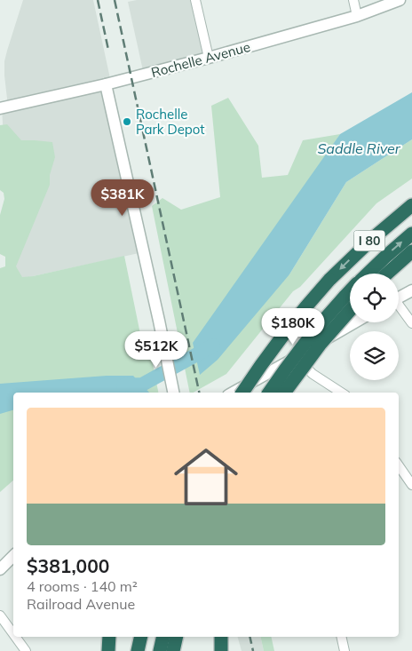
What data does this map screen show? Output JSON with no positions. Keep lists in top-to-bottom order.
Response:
{
  "streets": {
    "highway": ["I 80"],
    "street": ["Rochelle Avenue"]
  },
  "water": ["Saddle River"],
  "places": ["Rochelle Park Depot"],
  "page": {
    "price": ["$381K", "$180K", "$512K"],
    "list": [
      {
        "name": "$381,000",
        "note": "4 rooms · 140 m² · Railroad Avenue"
      }
    ]
  }
}
